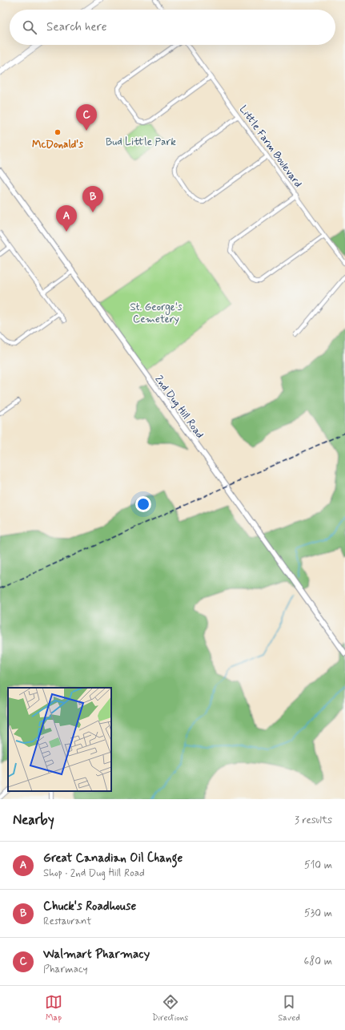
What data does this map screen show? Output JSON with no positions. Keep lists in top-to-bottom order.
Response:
{
  "streets": {
    "street": ["Little Farm Boulevard", "2nd Dug Hill Road"]
  },
  "parks": ["Bud Little Park", "St. George's Cemetery"],
  "places": ["McDonald's"],
  "page": {
    "search": "Search here",
    "pins": ["C", "B", "A"],
    "heading": ["Nearby", "3 results"],
    "list": [
      {
        "mark": "A",
        "name": "Great Canadian Oil Change",
        "note": "Shop · 2nd Dug Hill Road",
        "value": "510 m"
      },
      {
        "mark": "B",
        "name": "Chuck's Roadhouse",
        "note": "Restaurant",
        "value": "530 m"
      },
      {
        "mark": "C",
        "name": "Walmart Pharmacy",
        "note": "Pharmacy",
        "value": "680 m"
      }
    ],
    "nav": ["Map", "Directions", "Saved"]
  }
}
